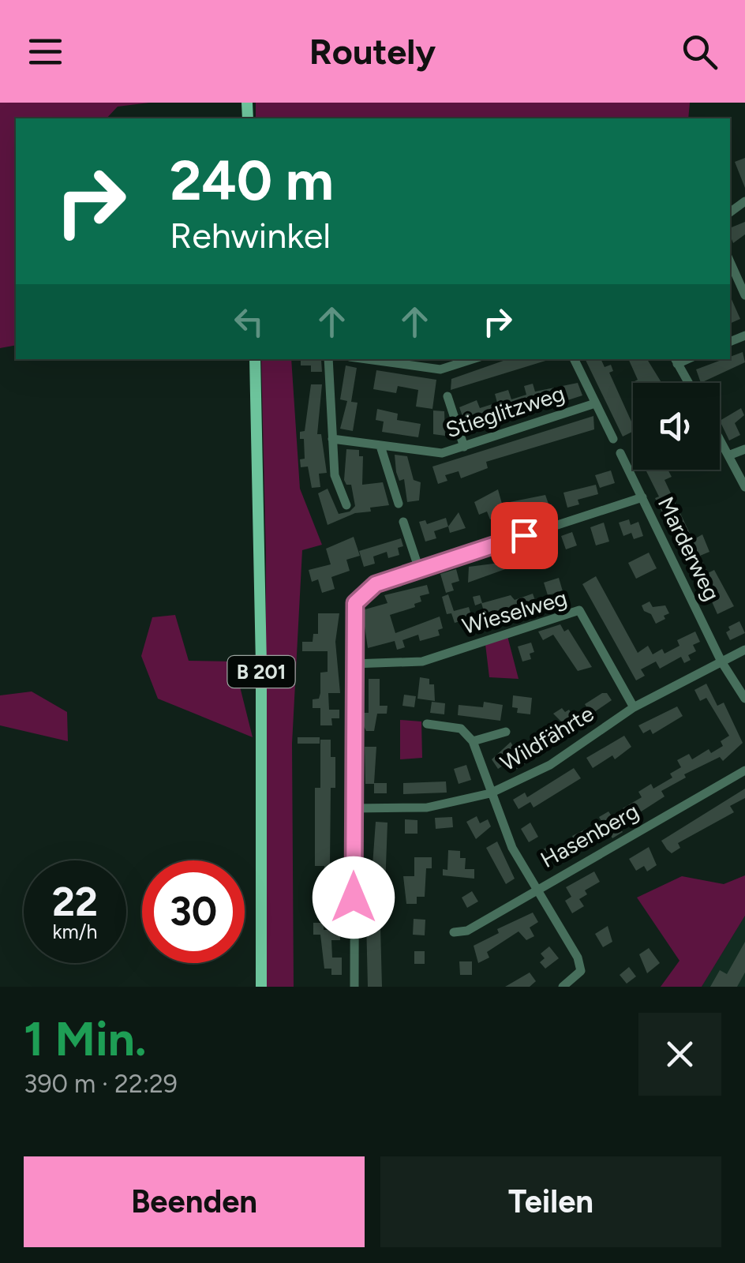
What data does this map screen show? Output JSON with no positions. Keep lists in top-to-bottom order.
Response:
{
  "streets": {
    "main road": ["B 201"],
    "street": [
      "Stieglitzweg",
      "Marderweg",
      "Wieselweg",
      "Wildfährte",
      "Hasenberg"
    ]
  },
  "crossings": [
    ["Marderweg", "Wildfährte"],
    ["Wieselweg", "Wildfährte"]
  ],
  "page": {
    "header": "Routely",
    "turn": ["240 m", "Rehwinkel"],
    "speed": "22 km/h",
    "limit": "30",
    "heading": ["1 Min.", "390 m · 22:29"],
    "buttons": ["Beenden", "Teilen"]
  }
}
